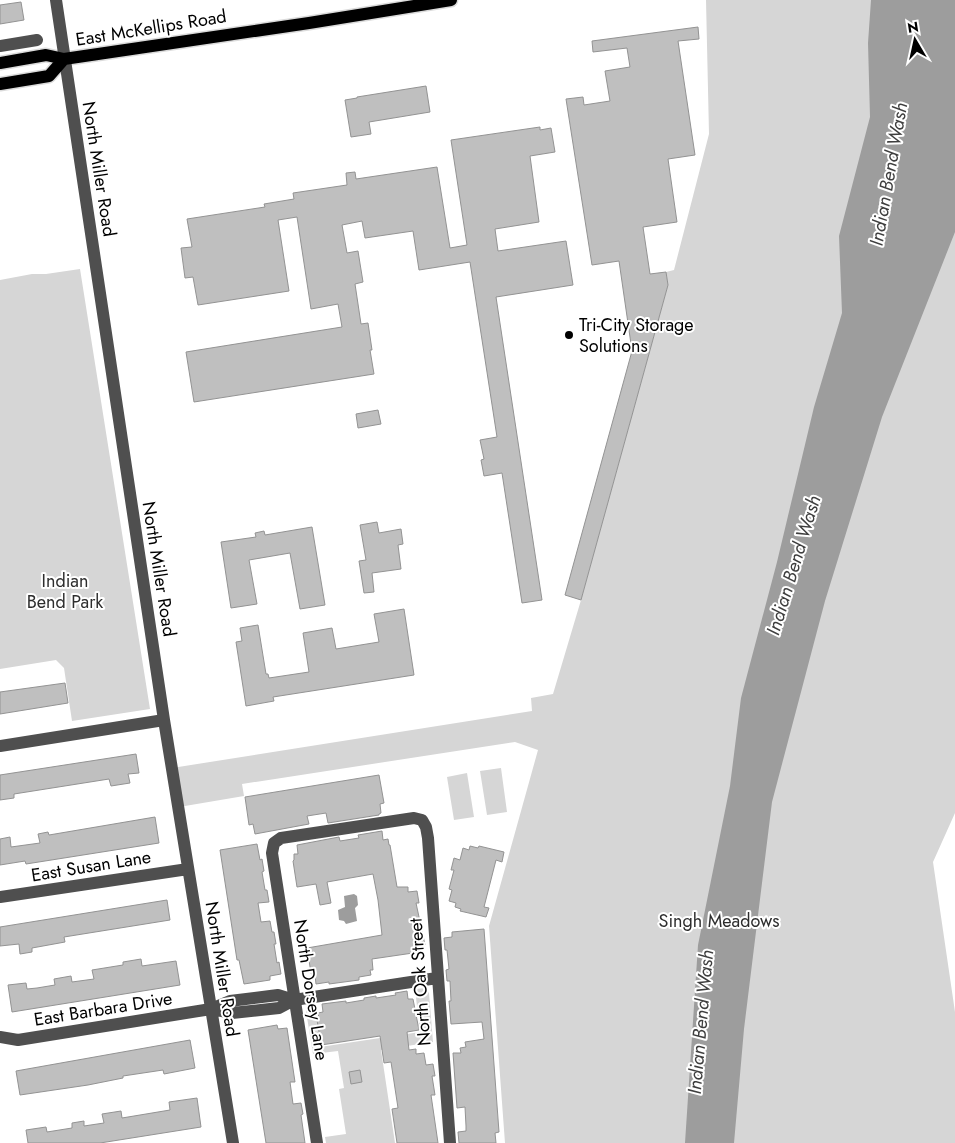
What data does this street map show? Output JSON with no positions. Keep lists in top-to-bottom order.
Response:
{
  "streets": {
    "main road": ["East McKellips Road"],
    "street": [
      "North Miller Road",
      "East Susan Lane",
      "North Oak Street",
      "North Dorsey Lane",
      "East Barbara Drive"
    ]
  },
  "crossings": [
    ["East McKellips Road", "North Miller Road"],
    ["North Miller Road", "East Susan Lane"],
    ["North Miller Road", "East Barbara Drive"],
    ["North Oak Street", "North Dorsey Lane"],
    ["North Oak Street", "East Barbara Drive"],
    ["North Dorsey Lane", "East Barbara Drive"]
  ],
  "water": ["Indian Bend Wash"],
  "parks": ["Indian Bend Park", "Singh Meadows"],
  "places": ["Tri-City Storage Solutions"],
  "north": "top"
}
